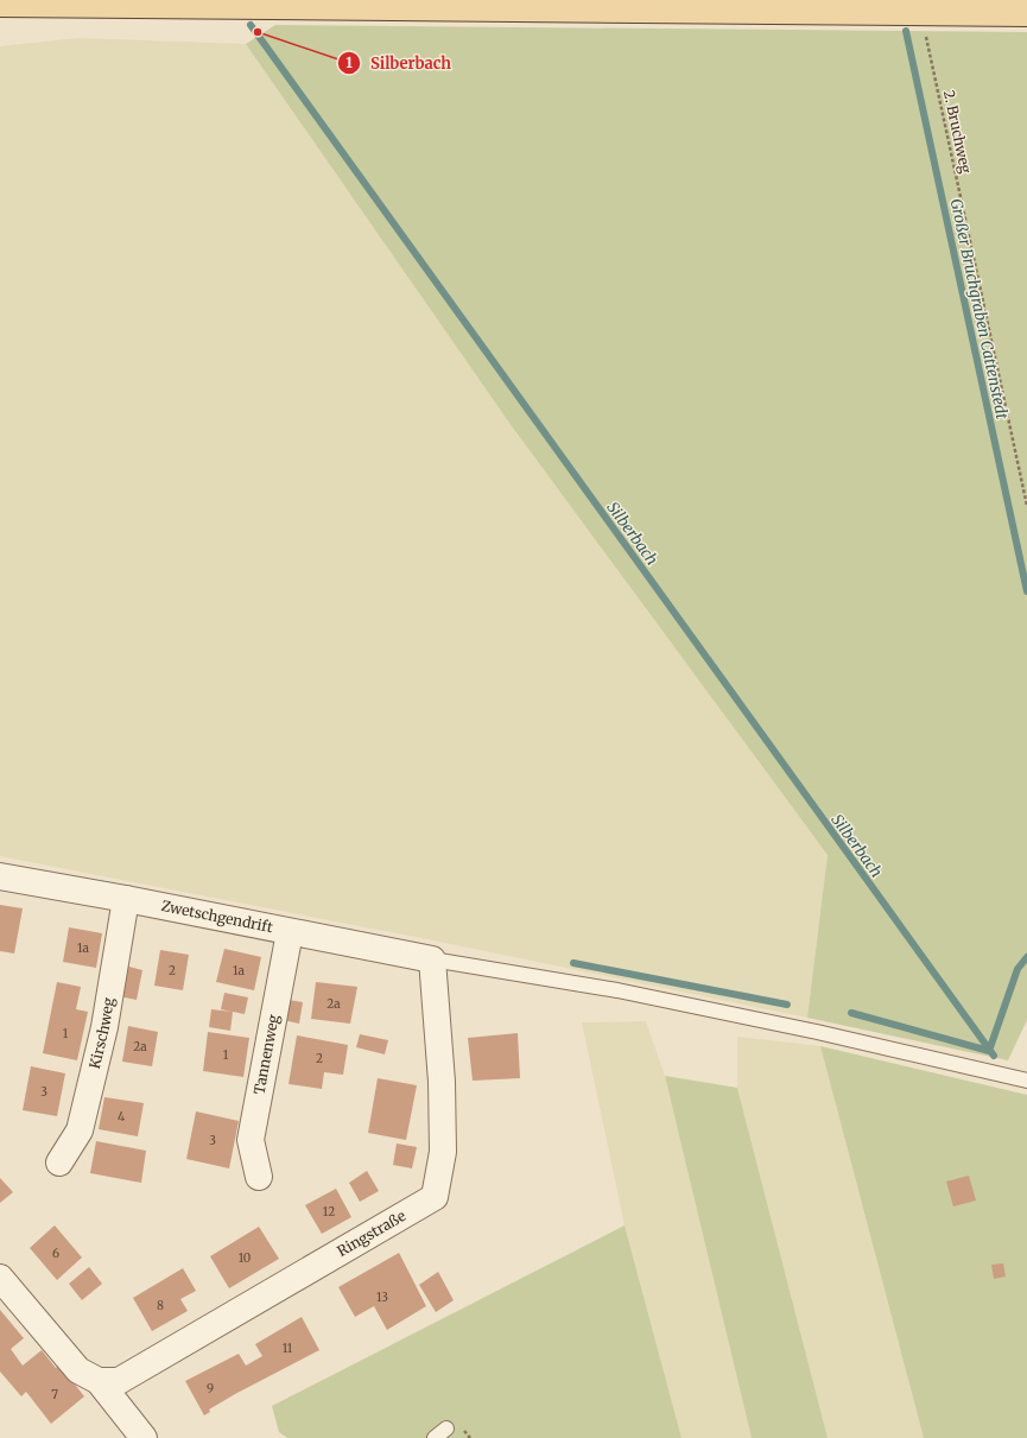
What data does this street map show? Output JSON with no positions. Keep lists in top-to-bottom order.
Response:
{
  "streets": {
    "street": [
      "Zwetschgendrift",
      "Kirschweg",
      "Tannenweg",
      "Ringstraße"
    ],
    "path": ["2. Bruchweg"]
  },
  "crossings": [
    ["Zwetschgendrift", "Kirschweg"],
    ["Zwetschgendrift", "Tannenweg"],
    ["Zwetschgendrift", "Ringstraße"]
  ],
  "water": ["Großer Bruchgraben Cattenstedt", "Silberbach"],
  "places": ["Silberbach"],
  "house_numbers": [
    "1a",
    "2",
    "1a",
    "2a",
    "1",
    "2a",
    "1",
    "2",
    "3",
    "4",
    "3",
    "12",
    "6",
    "10",
    "13",
    "8",
    "11",
    "9",
    "7"
  ]
}
